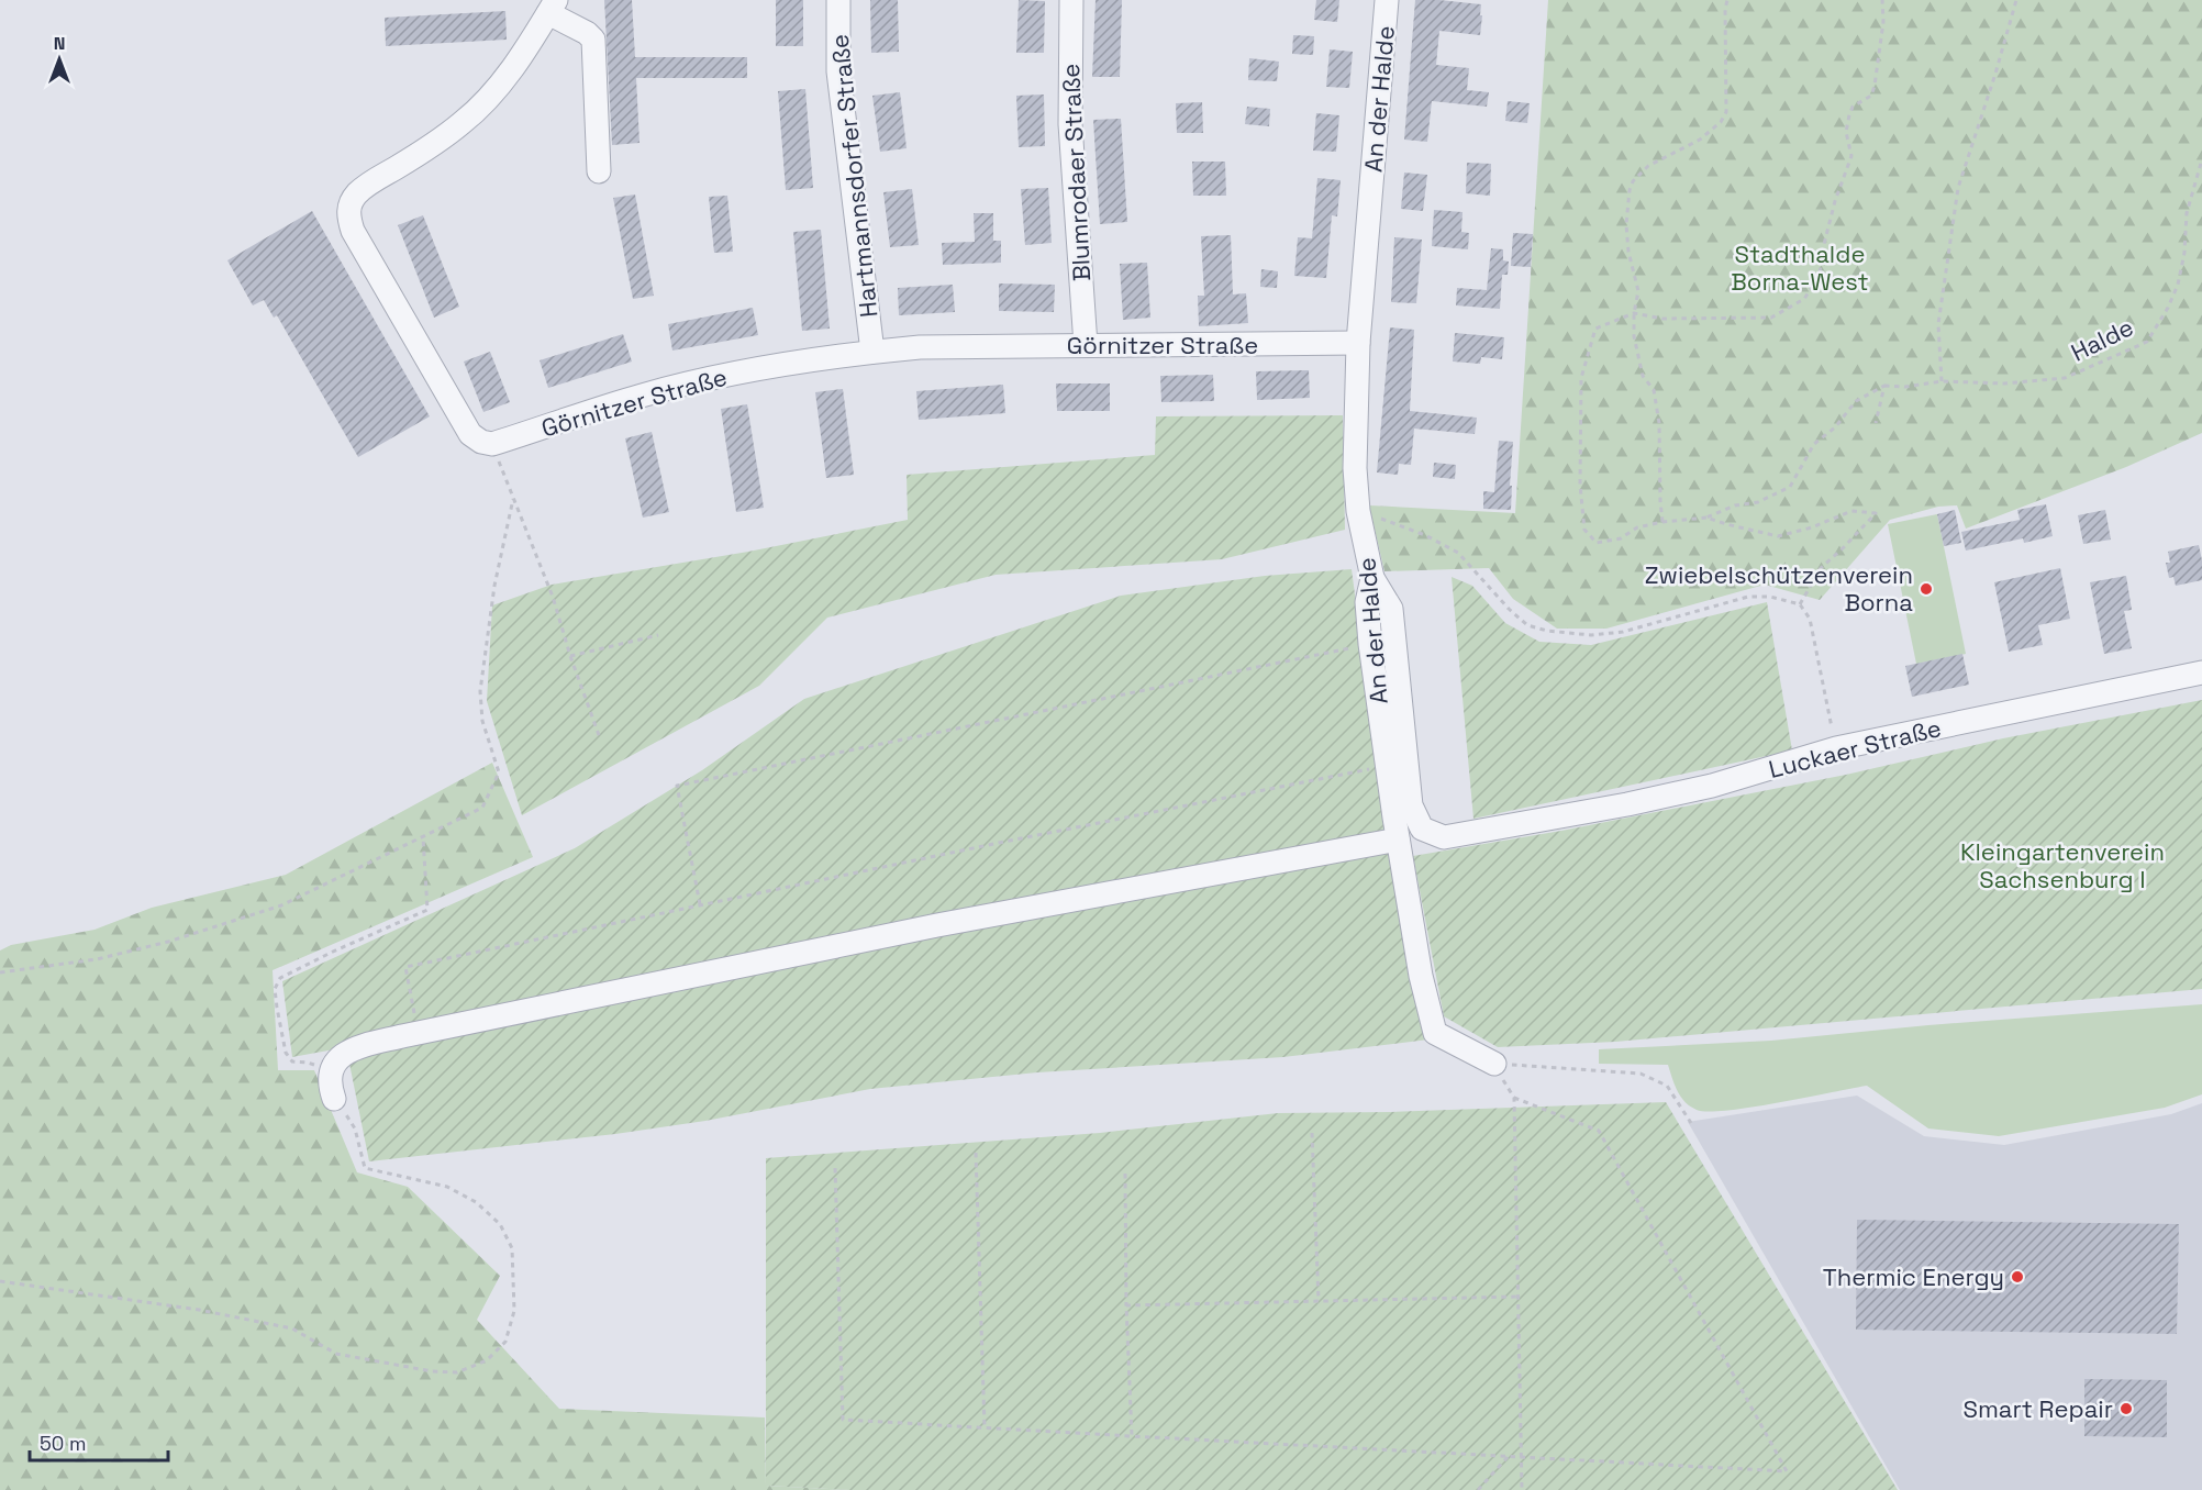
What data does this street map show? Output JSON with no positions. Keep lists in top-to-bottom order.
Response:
{
  "streets": {
    "street": [
      "An der Halde",
      "Blumrodaer Straße",
      "Hartmannsdorfer Straße",
      "Görnitzer Straße",
      "Luckaer Straße"
    ],
    "path": ["Halde"]
  },
  "crossings": [
    ["An der Halde", "Görnitzer Straße"],
    ["An der Halde", "Luckaer Straße"],
    ["Blumrodaer Straße", "Görnitzer Straße"],
    ["Hartmannsdorfer Straße", "Görnitzer Straße"]
  ],
  "parks": ["Stadthalde Borna-West", "Kleingartenverein Sachsenburg I"],
  "places": ["Zwiebelschützenverein Borna", "Thermic Energy", "Smart Repair"],
  "scale_bar": "50 m",
  "north": "top"
}
